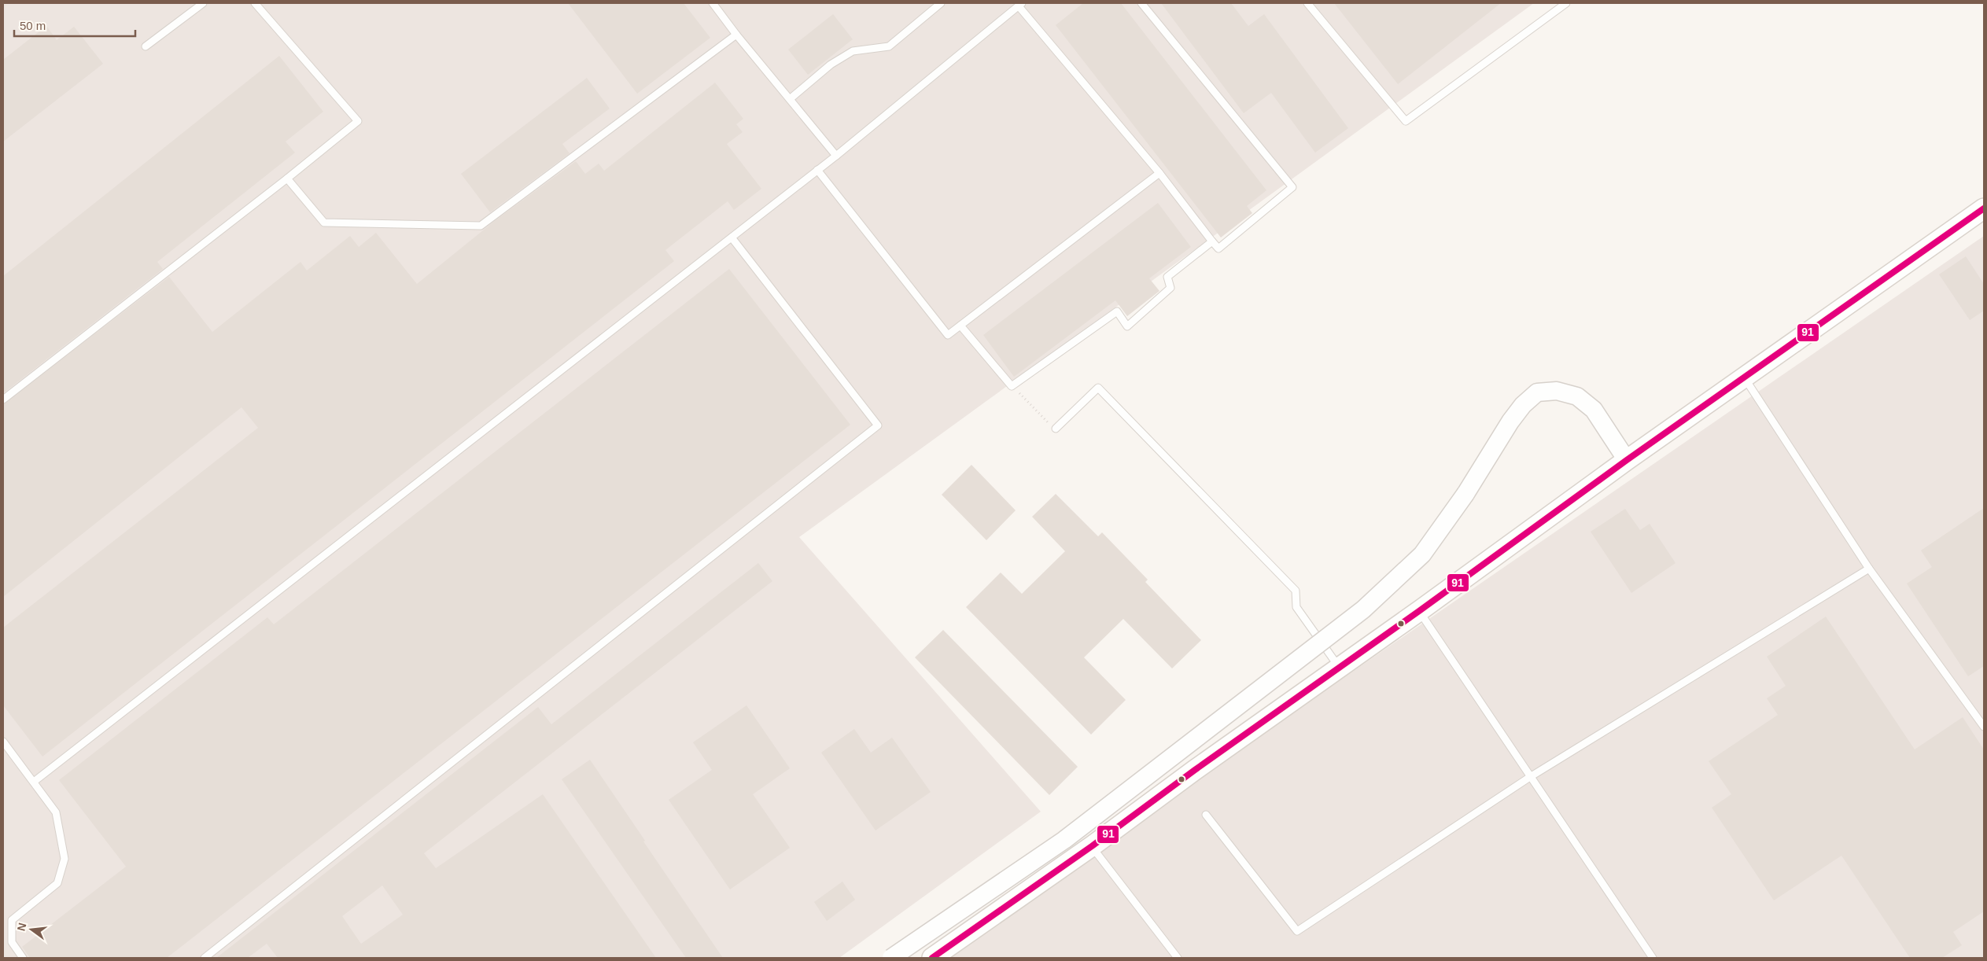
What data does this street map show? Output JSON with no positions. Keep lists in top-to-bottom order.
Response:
{
  "lines": ["transit line 91"],
  "scale_bar": "50 m",
  "north": "left"
}
